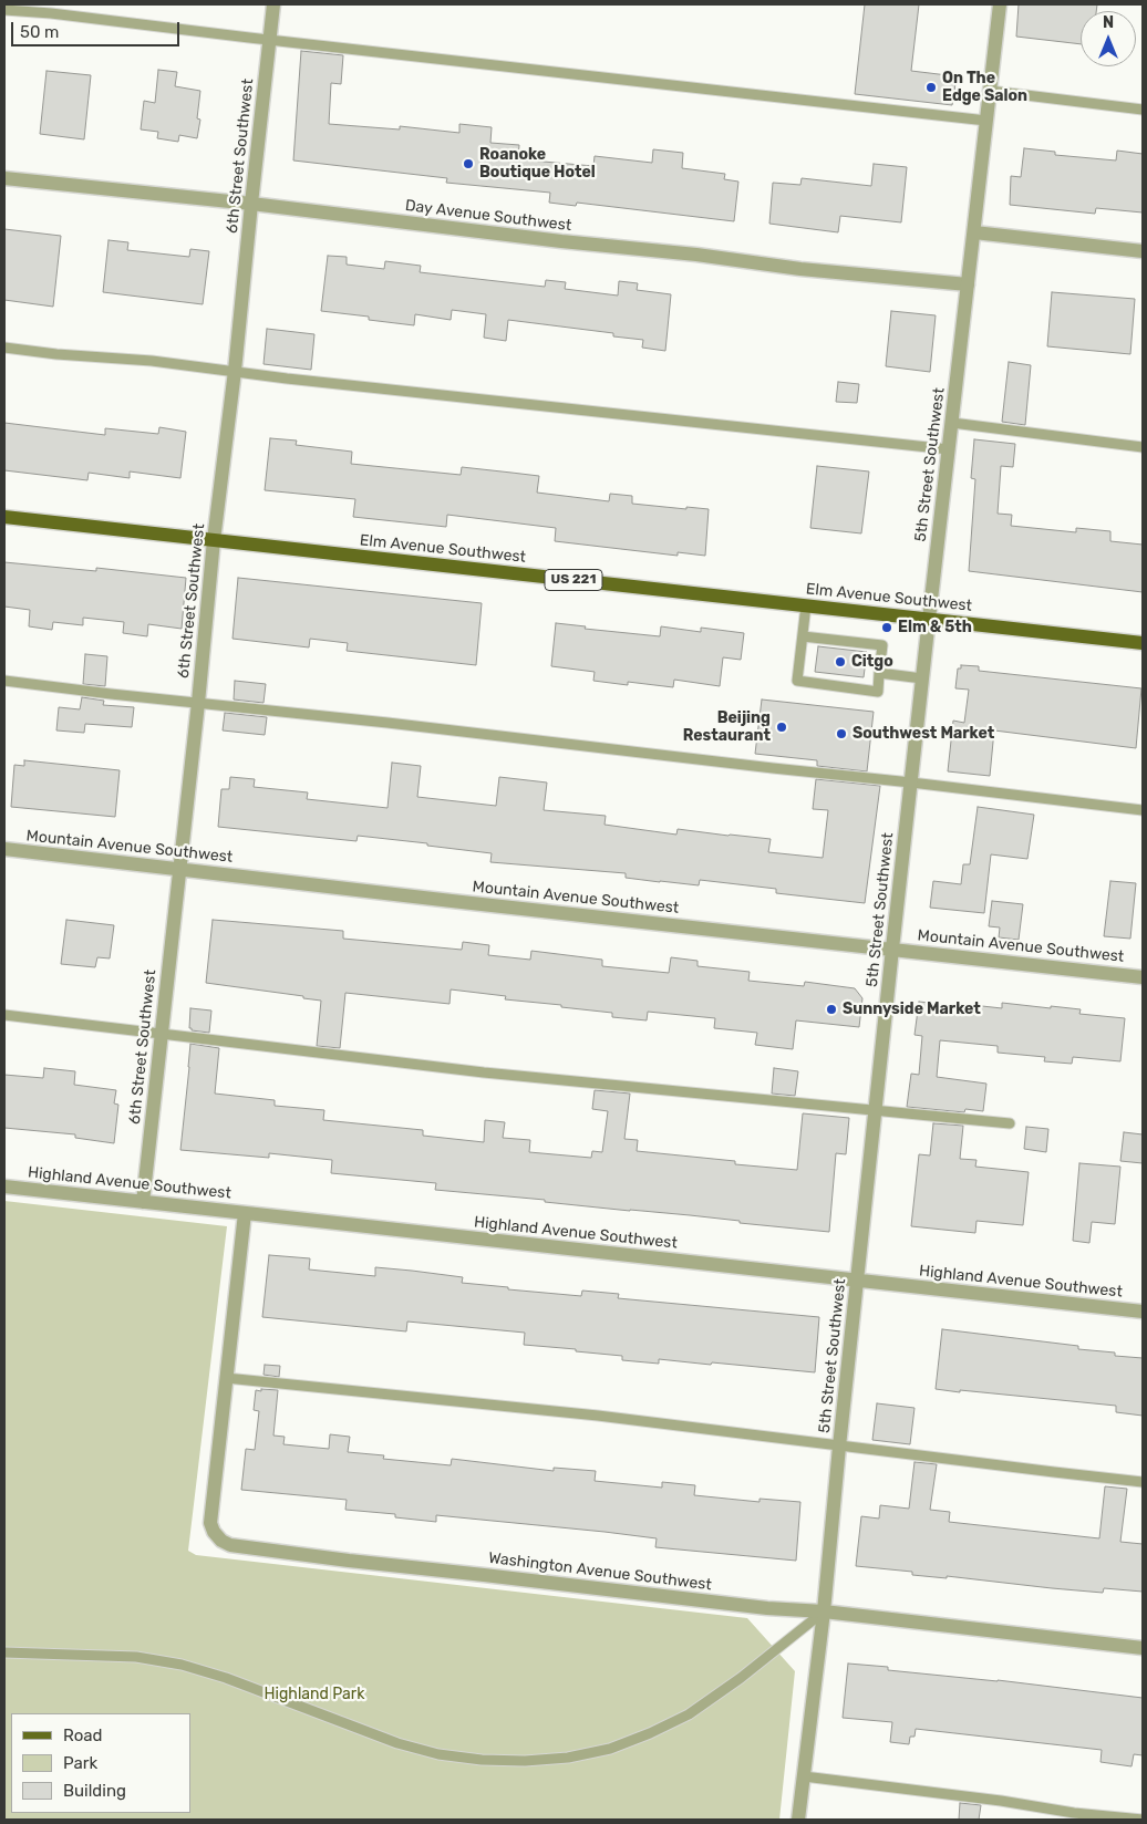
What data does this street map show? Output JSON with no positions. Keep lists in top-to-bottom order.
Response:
{
  "streets": {
    "main road": ["Elm Avenue Southwest", "US 221"],
    "street": [
      "6th Street Southwest",
      "Day Avenue Southwest",
      "5th Street Southwest",
      "Mountain Avenue Southwest",
      "Highland Avenue Southwest",
      "Washington Avenue Southwest"
    ]
  },
  "crossings": [
    ["6th Street Southwest", "Day Avenue Southwest"],
    ["6th Street Southwest", "Elm Avenue Southwest"],
    ["6th Street Southwest", "Mountain Avenue Southwest"],
    ["6th Street Southwest", "Highland Avenue Southwest"],
    ["Day Avenue Southwest", "5th Street Southwest"],
    ["5th Street Southwest", "Elm Avenue Southwest"],
    ["5th Street Southwest", "Mountain Avenue Southwest"],
    ["5th Street Southwest", "Highland Avenue Southwest"],
    ["5th Street Southwest", "Washington Avenue Southwest"]
  ],
  "parks": ["Highland Park"],
  "places": [
    "On The Edge Salon",
    "Roanoke Boutique Hotel",
    "Elm & 5th",
    "Citgo",
    "Beijing Restaurant",
    "Southwest Market",
    "Sunnyside Market"
  ],
  "legend": ["Road", "Park", "Building"],
  "scale_bar": "50 m",
  "north": "top"
}
